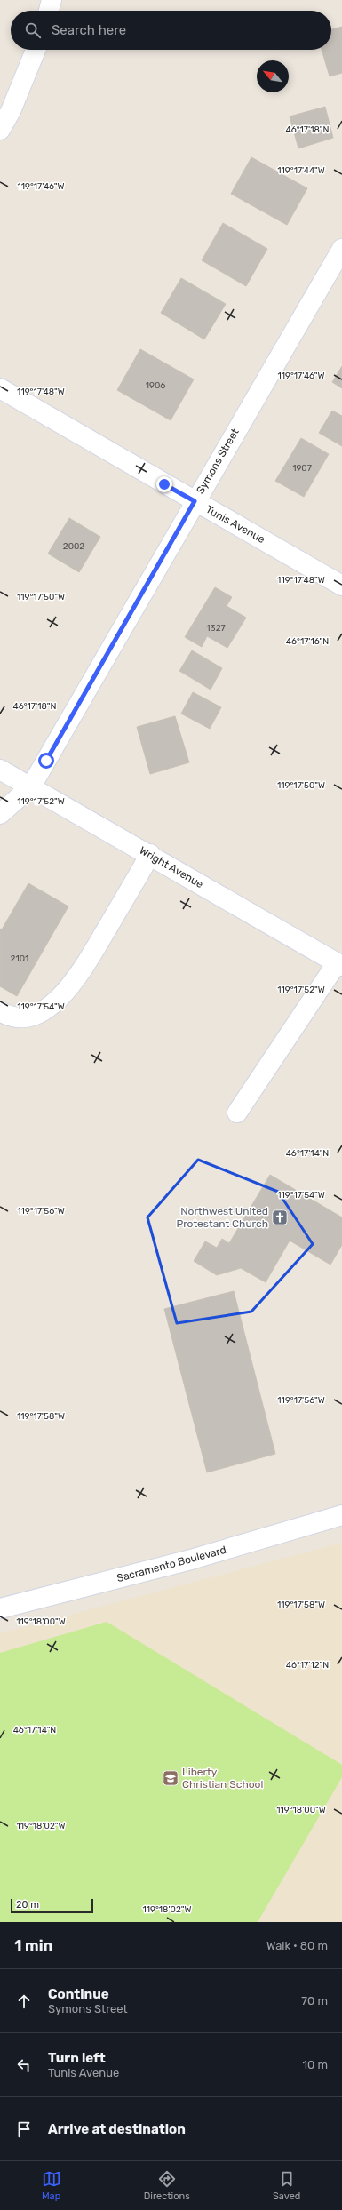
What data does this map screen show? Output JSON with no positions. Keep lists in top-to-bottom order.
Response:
{
  "streets": {
    "street": [
      "Symons Street",
      "Tunis Avenue",
      "Wright Avenue",
      "Sacramento Boulevard"
    ]
  },
  "crossings": [
    ["Symons Street", "Tunis Avenue"],
    ["Symons Street", "Wright Avenue"]
  ],
  "places": {
    "church": ["Northwest United Protestant Church"],
    "school or university": ["Liberty Christian School"]
  },
  "house_numbers": [
    "1906",
    "1907",
    "2002",
    "1327",
    "2101"
  ],
  "scale_bar": "20 m",
  "north": "top left",
  "page": {
    "search": "Search here",
    "scale": "20 m",
    "heading": ["1 min", "Walk · 80 m"],
    "list": [
      ["Continue", "Symons Street", "70 m"],
      ["Turn left", "Tunis Avenue", "10 m"],
      "Arrive at destination"
    ],
    "nav": ["Map", "Directions", "Saved"]
  },
  "coordinates": [
    "46°17'18\"N",
    "119°17'44\"W",
    "119°17'46\"W",
    "119°17'48\"W",
    "119°17'50\"W",
    "46°17'16\"N",
    "119°17'52\"W",
    "119°17'54\"W",
    "46°17'14\"N",
    "119°17'56\"W",
    "119°17'58\"W",
    "119°18'00\"W",
    "46°17'12\"N",
    "119°18'02\"W"
  ]
}
